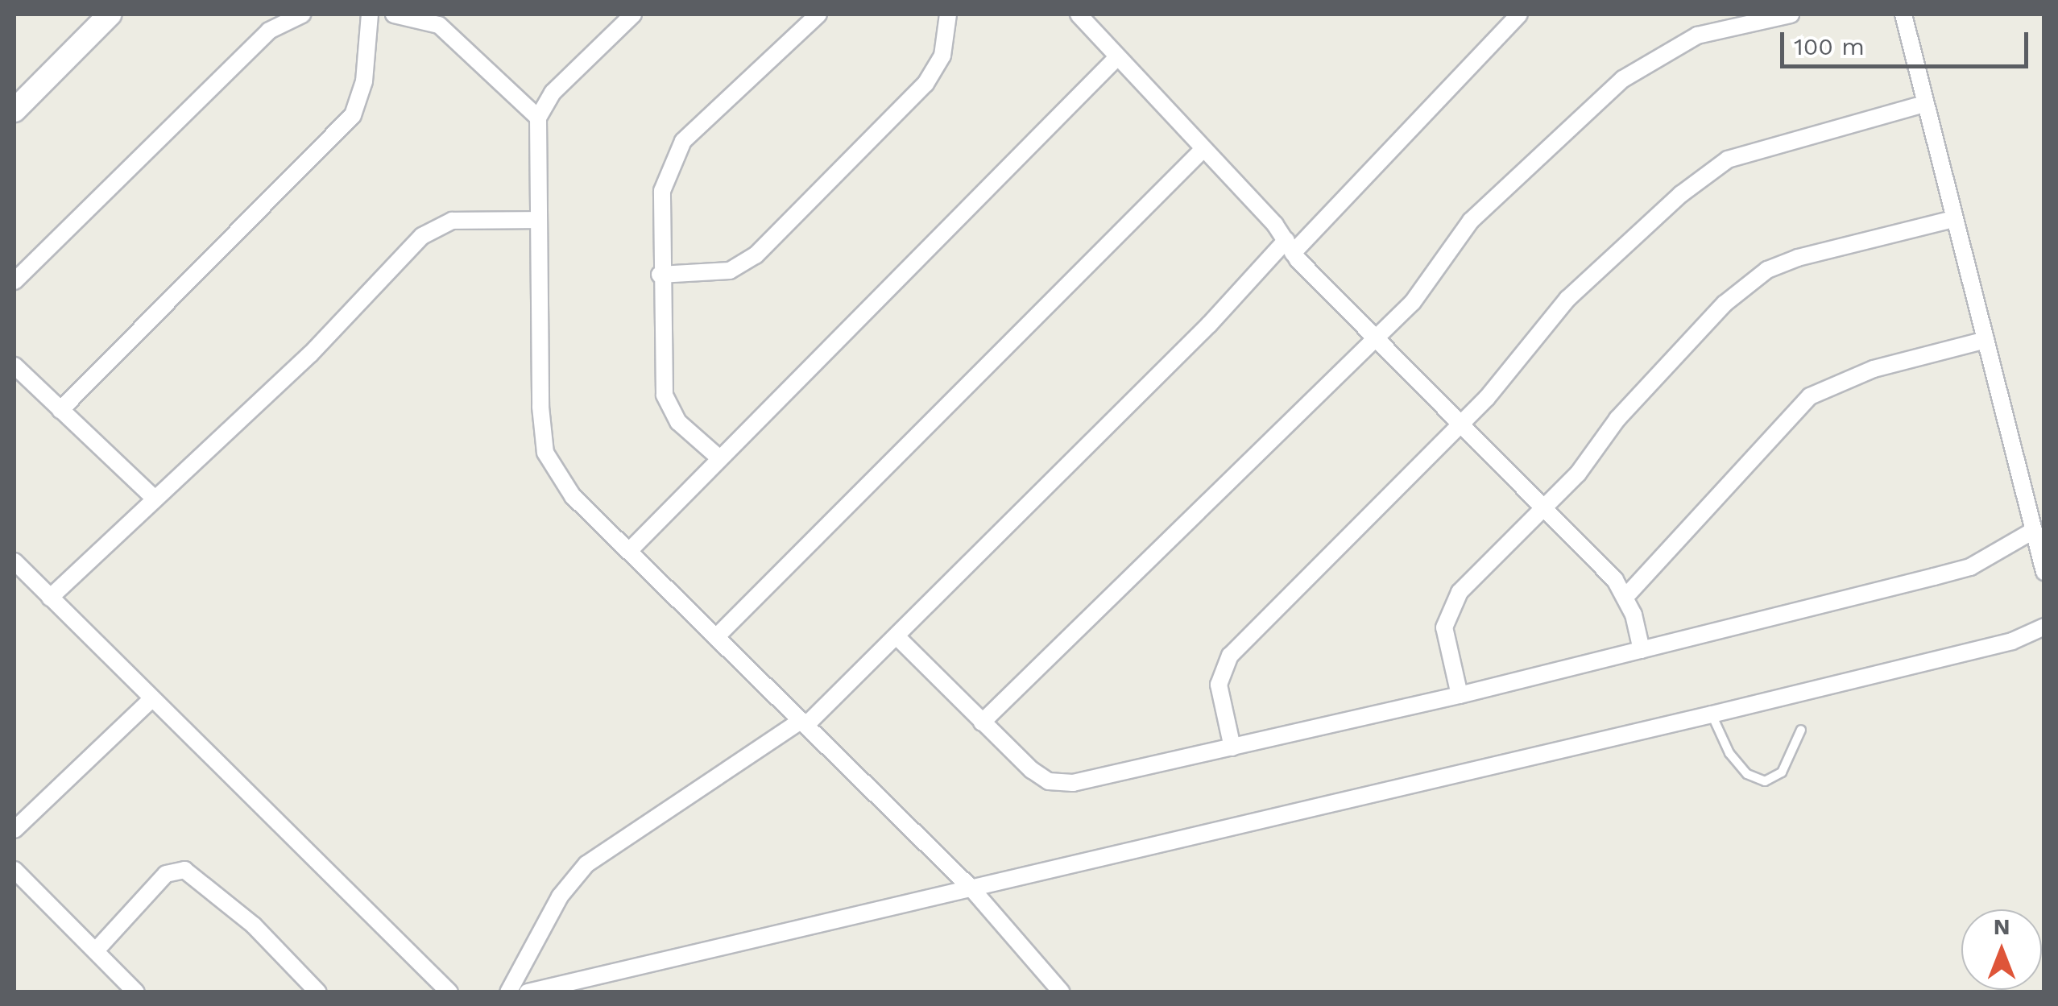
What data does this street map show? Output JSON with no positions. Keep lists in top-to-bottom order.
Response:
{
  "scale_bar": "100 m",
  "north": "top"
}
